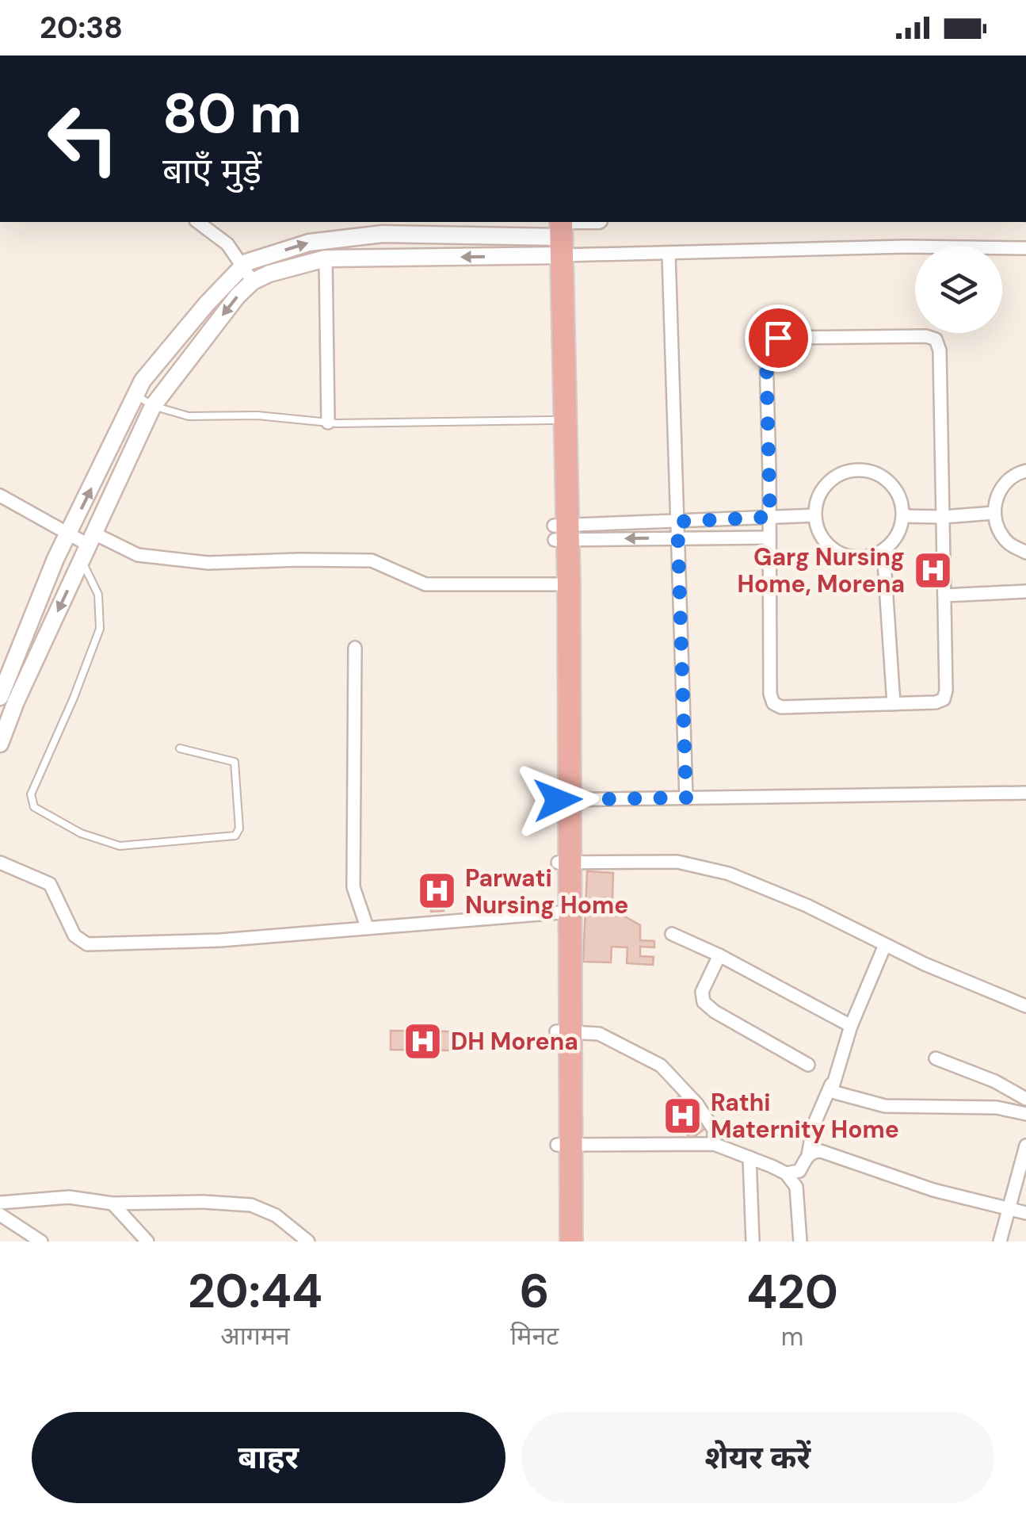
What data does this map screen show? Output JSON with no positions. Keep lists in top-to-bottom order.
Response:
{
  "places": {
    "hospital": [
      "Garg Nursing Home, Morena",
      "Parwati Nursing Home",
      "DH Morena",
      "Rathi Maternity Home"
    ]
  },
  "page": {
    "status": "20:38",
    "turn": ["80 m", "बाएँ मुड़ें"],
    "eta": [
      "20:44",
      "आगमन",
      "6",
      "मिनट",
      "420",
      "m"
    ],
    "buttons": ["बाहर", "शेयर करें"]
  }
}
